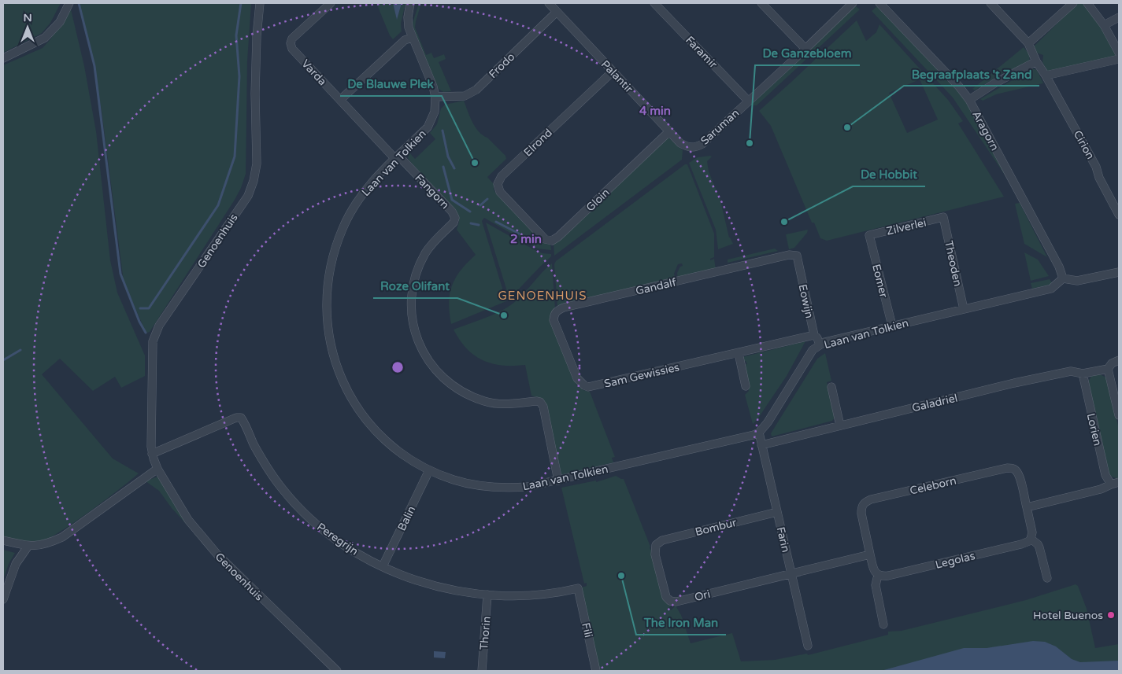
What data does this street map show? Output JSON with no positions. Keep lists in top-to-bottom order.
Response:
{
  "streets": {
    "street": [
      "Faramir",
      "Frodo",
      "Varda",
      "Palantir",
      "Saruman",
      "Aragorn",
      "Elrond",
      "Cirion",
      "Laan van Tolkien",
      "Fangorn",
      "Gloin",
      "Zilverlei",
      "Genoenhuis",
      "Theoden",
      "Eomer",
      "Gandalf",
      "Eowijn",
      "Sam Gewissies",
      "Galadriel",
      "Lorien",
      "Celeborn",
      "Balin",
      "Bombur",
      "Peregrijn",
      "Farin",
      "Legolas",
      "Ori",
      "Fili",
      "Thorin"
    ]
  },
  "crossings": [
    ["Faramir", "Saruman"],
    ["Frodo", "Palantir"],
    ["Frodo", "Laan van Tolkien"],
    ["Varda", "Laan van Tolkien"],
    ["Varda", "Fangorn"],
    ["Palantir", "Saruman"],
    ["Palantir", "Elrond"],
    ["Palantir", "Gloin"],
    ["Aragorn", "Laan van Tolkien"],
    ["Elrond", "Gloin"],
    ["Laan van Tolkien", "Fangorn"],
    ["Laan van Tolkien", "Theoden"],
    ["Laan van Tolkien", "Eomer"],
    ["Laan van Tolkien", "Eowijn"],
    ["Laan van Tolkien", "Balin"],
    ["Laan van Tolkien", "Farin"],
    ["Zilverlei", "Theoden"],
    ["Zilverlei", "Eomer"],
    ["Genoenhuis", "Peregrijn"],
    ["Gandalf", "Eowijn"],
    ["Gandalf", "Sam Gewissies"],
    ["Eowijn", "Sam Gewissies"],
    ["Galadriel", "Lorien"],
    ["Galadriel", "Farin"],
    ["Balin", "Peregrijn"],
    ["Bombur", "Farin"],
    ["Bombur", "Ori"],
    ["Peregrijn", "Fili"],
    ["Peregrijn", "Thorin"],
    ["Farin", "Ori"]
  ],
  "districts": ["GENOENHUIS"],
  "places": [
    "Begraafplaats 't Zand",
    "De Ganzebloem",
    "De Blauwe Plek",
    "De Hobbit",
    "Roze Olifant",
    "The Iron Man",
    "Hotel Buenos"
  ],
  "north": "top",
  "rings": ["4 min", "2 min"]
}
